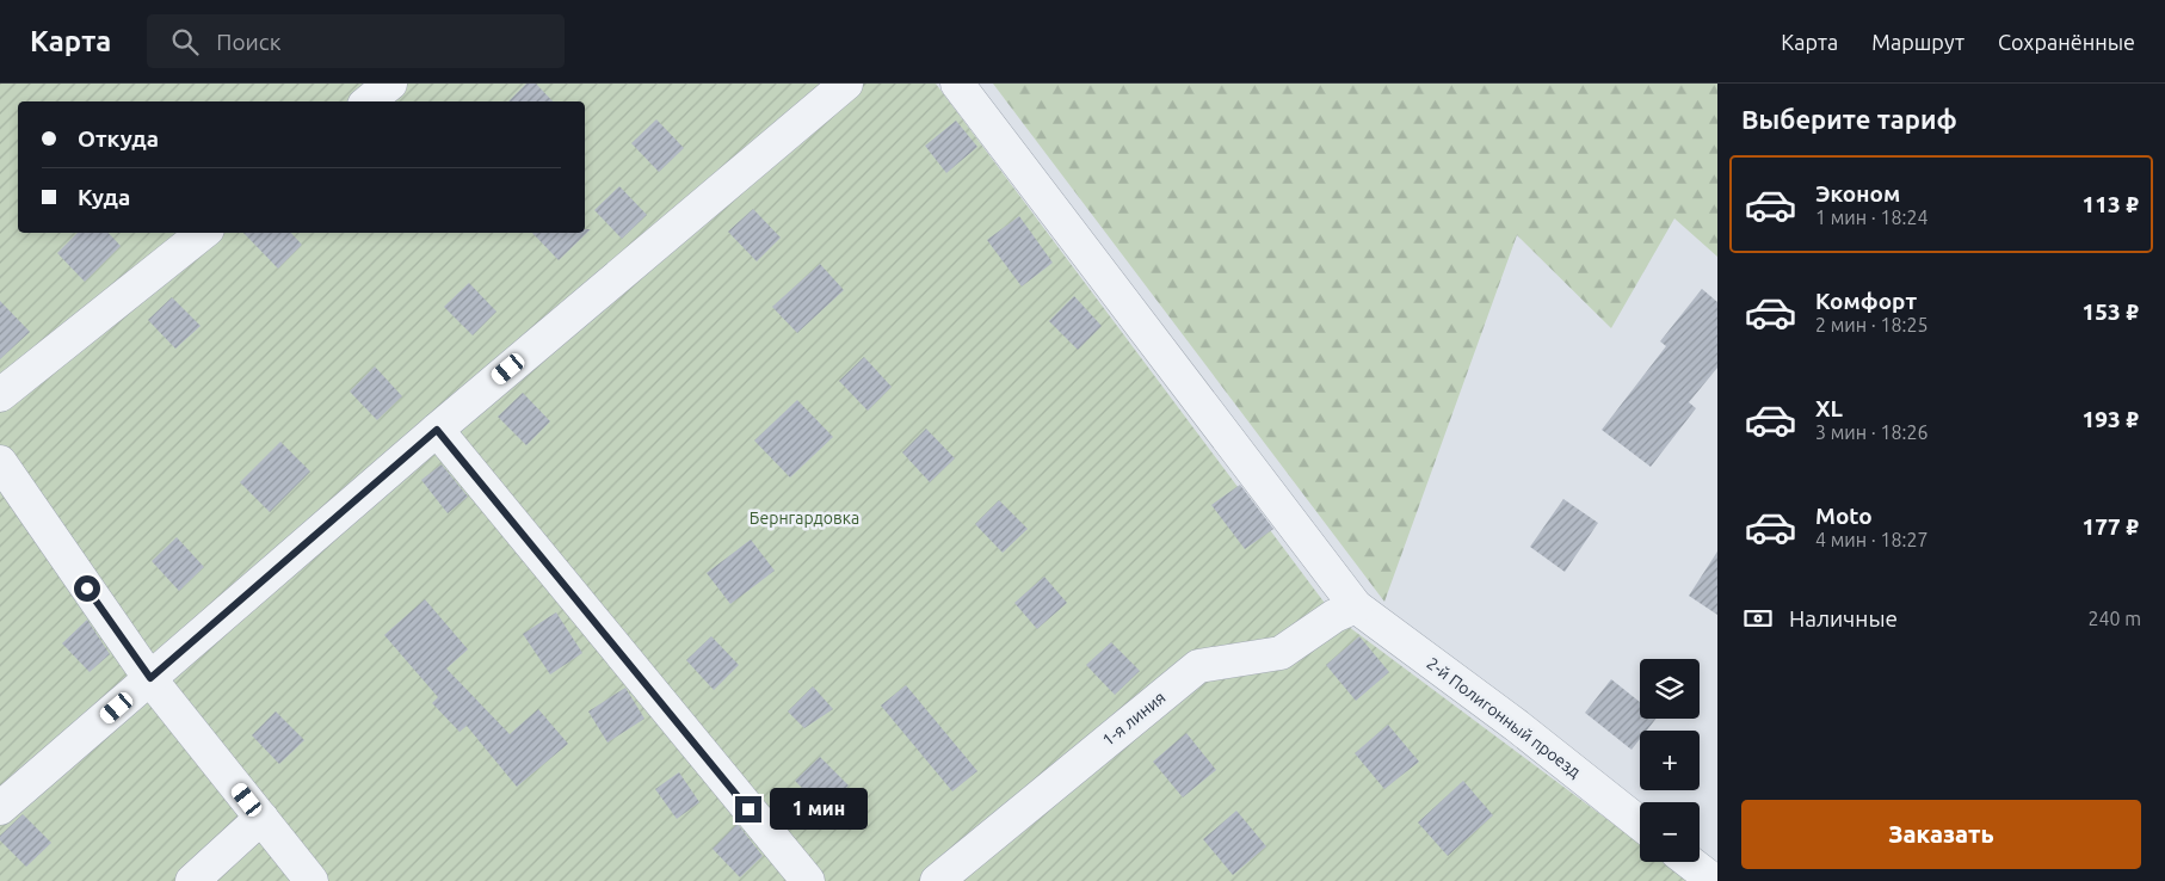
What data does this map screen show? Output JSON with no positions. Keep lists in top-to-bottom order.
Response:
{
  "streets": {
    "street": ["2-й Полигонный проезд", "1-я линия"]
  },
  "crossings": [
    ["2-й Полигонный проезд", "1-я линия"]
  ],
  "parks": ["Бернгардовка"],
  "page": {
    "header": "Карта",
    "search": "Поиск",
    "nav": ["Карта", "Маршрут", "Сохранённые"],
    "heading": "Выберите тариф",
    "banner": ["Откуда", "Куда"],
    "list": [
      {
        "name": "Эконом",
        "note": "1 мин · 18:24",
        "value": "113 ₽"
      },
      {
        "name": "Комфорт",
        "note": "2 мин · 18:25",
        "value": "153 ₽"
      },
      {
        "name": "XL",
        "note": "3 мин · 18:26",
        "value": "193 ₽"
      },
      {
        "name": "Moto",
        "note": "4 мин · 18:27",
        "value": "177 ₽"
      }
    ],
    "pay": ["Наличные", "240 m"],
    "map_buttons": ["+", "−"],
    "bubble": "1 мин",
    "buttons": "Заказать"
  }
}
